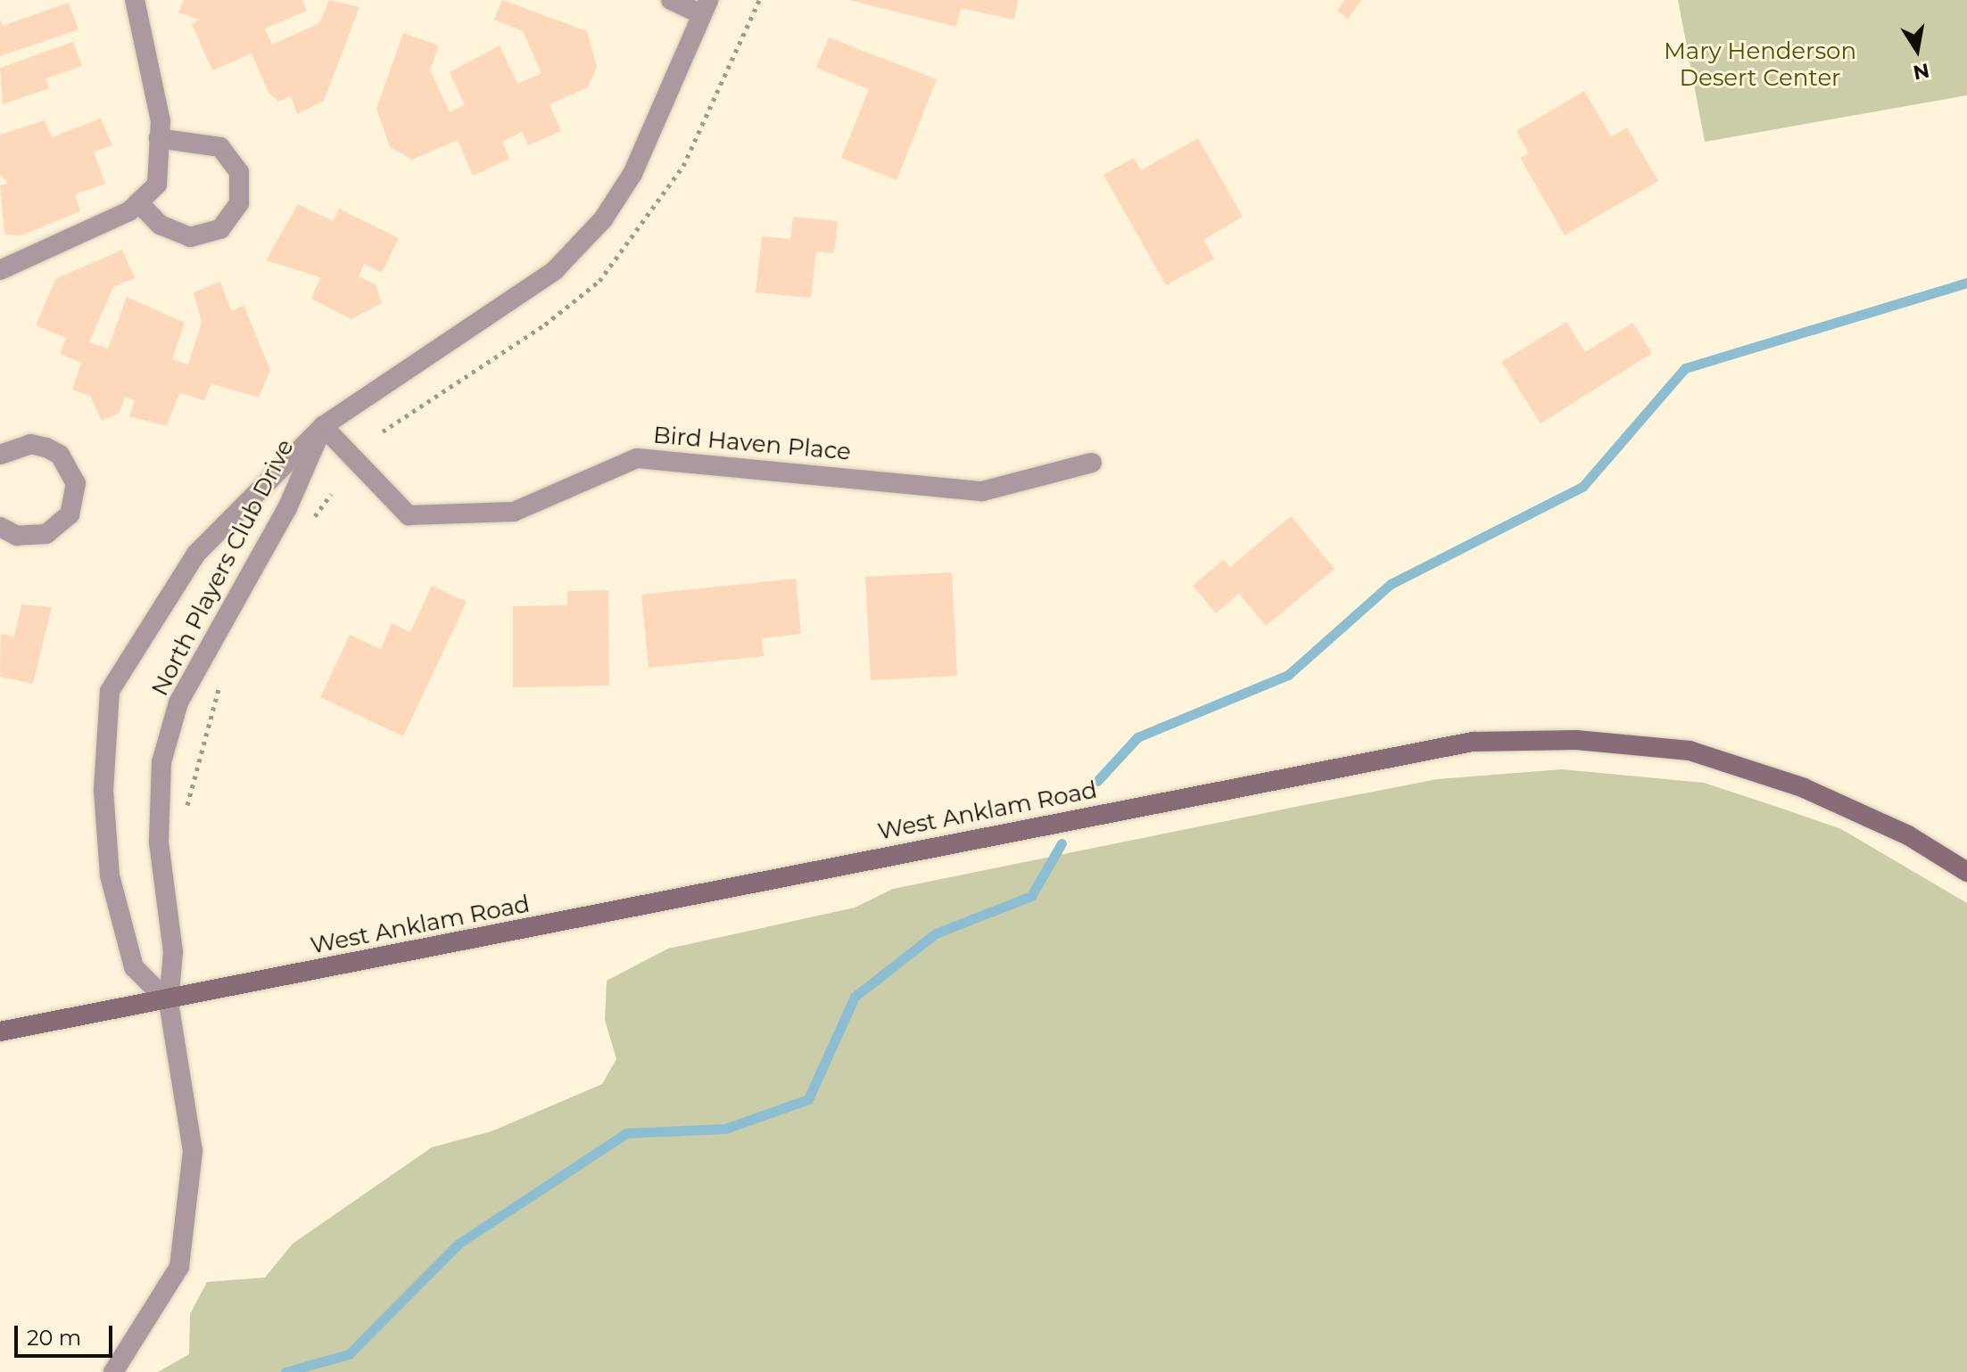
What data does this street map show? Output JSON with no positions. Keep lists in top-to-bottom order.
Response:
{
  "streets": {
    "main road": ["West Anklam Road"],
    "street": ["Bird Haven Place", "North Players Club Drive"]
  },
  "crossings": [
    ["Bird Haven Place", "North Players Club Drive"],
    ["North Players Club Drive", "West Anklam Road"]
  ],
  "parks": ["Mary Henderson Desert Center"],
  "scale_bar": "20 m",
  "north": "bottom"
}
